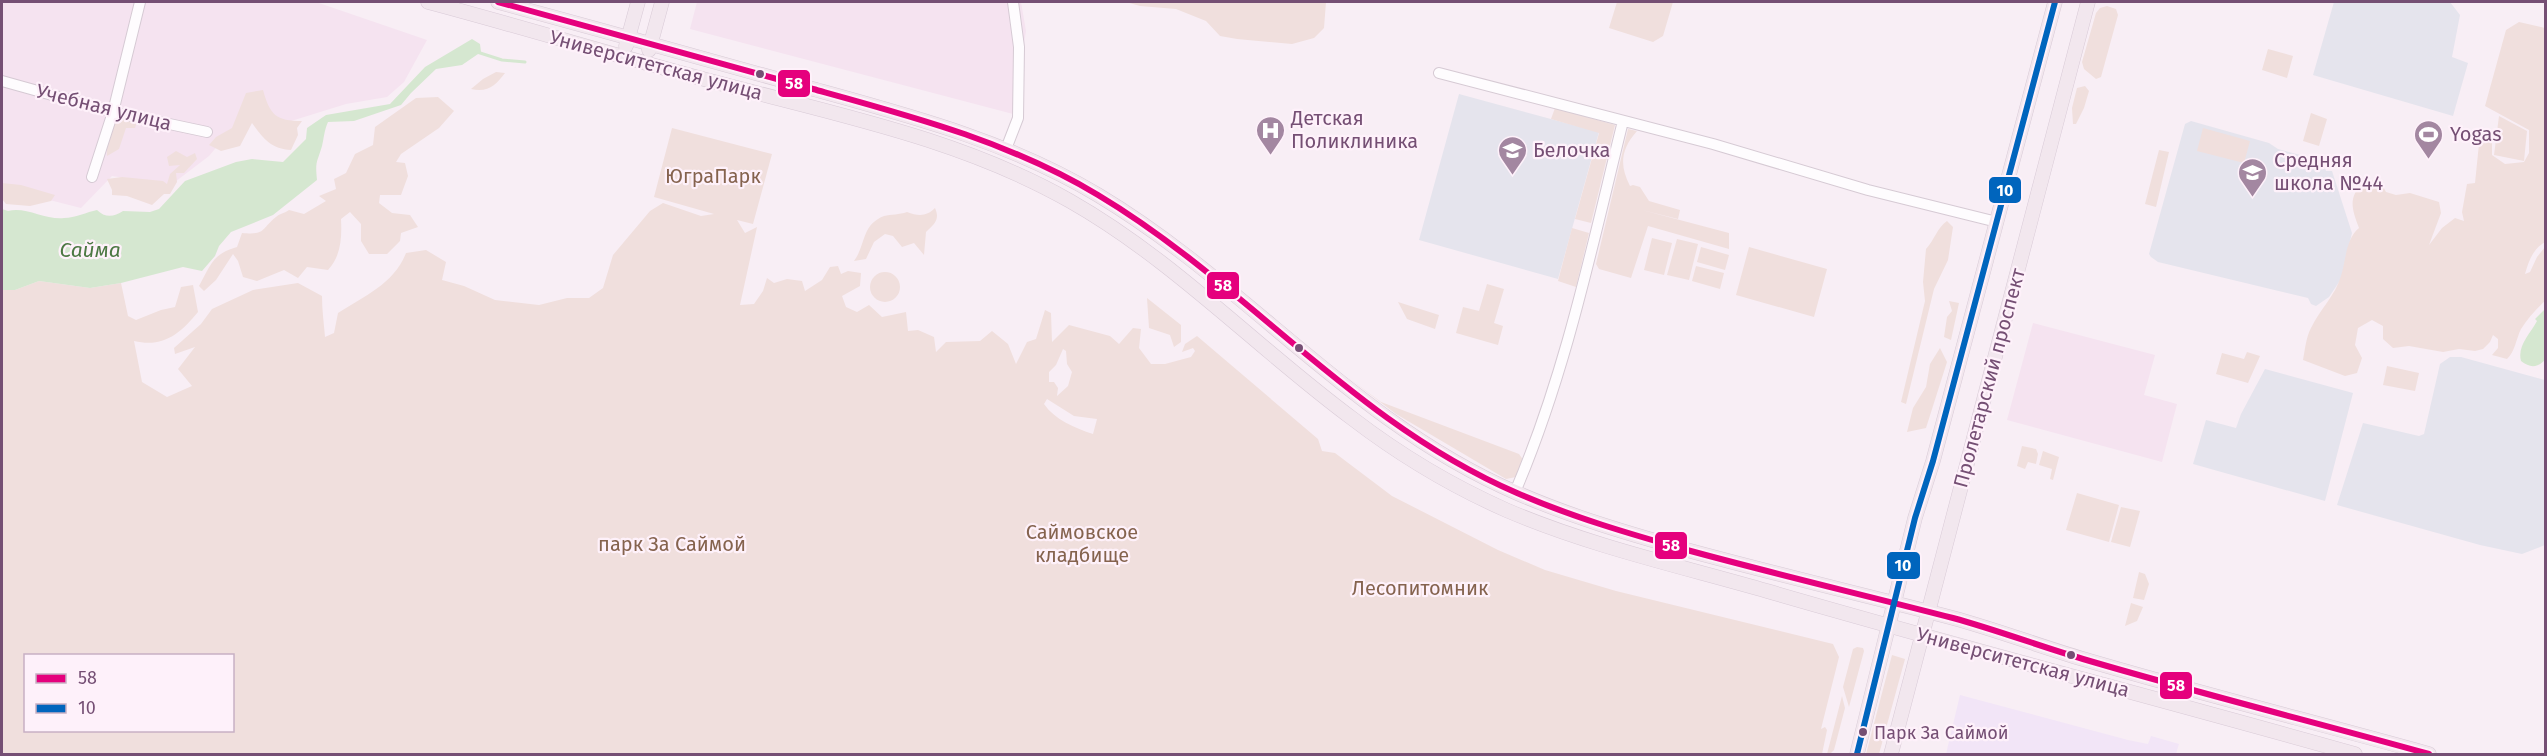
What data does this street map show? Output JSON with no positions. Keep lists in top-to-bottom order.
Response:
{
  "streets": {
    "main road": ["Университетская улица", "Пролетарский проспект"],
    "street": ["Учебная улица"]
  },
  "crossings": [
    ["Университетская улица", "Пролетарский проспект"]
  ],
  "water": ["Сайма"],
  "parks": [
    "ЮграПарк",
    "Саймовское кладбище",
    "парк За Саймой",
    "Лесопитомник"
  ],
  "places": {
    "hospital": ["Детская Поликлиника"],
    "sports": ["Yogas"],
    "school or university": ["Белочка", "Средняя школа №44"],
    "other": ["Парк За Саймой"]
  },
  "lines": ["transit line 58", "transit line 10"],
  "legend": ["58", "10"]
}
